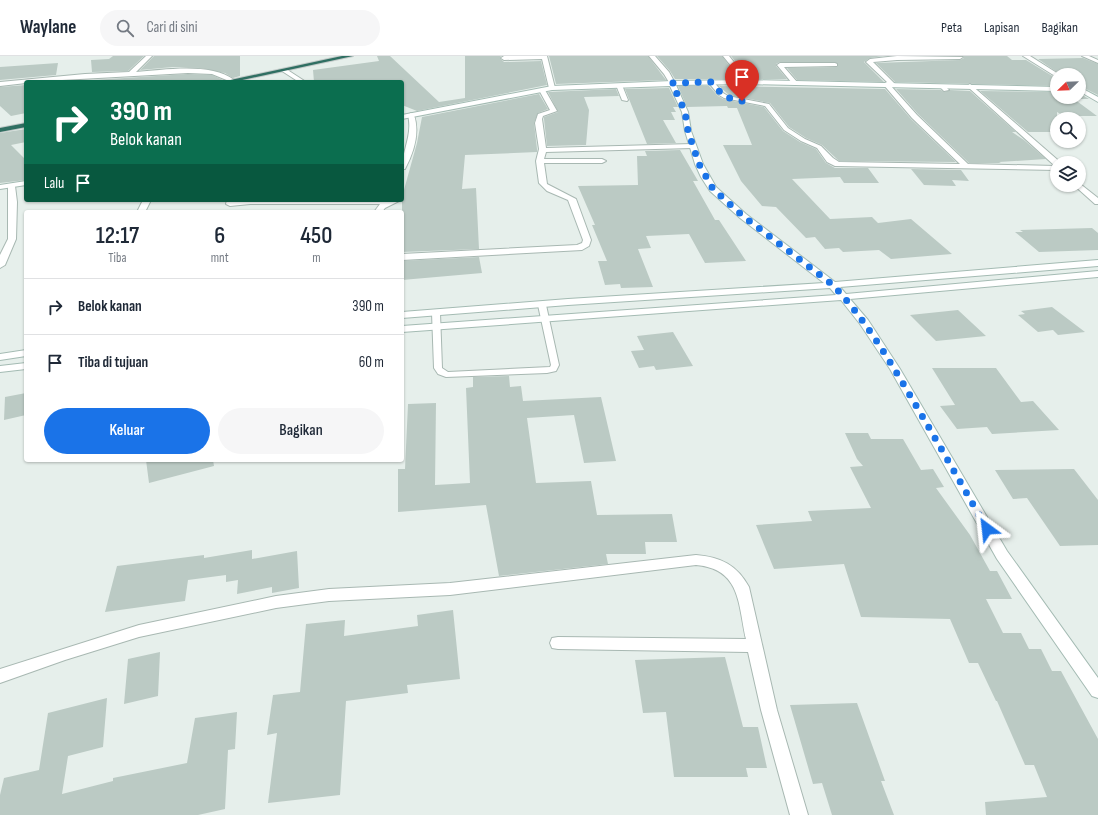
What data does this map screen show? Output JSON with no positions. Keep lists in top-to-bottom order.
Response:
{
  "north": "bottom left",
  "page": {
    "header": "Waylane",
    "search": "Cari di sini",
    "nav": ["Peta", "Lapisan", "Bagikan"],
    "turn": ["390 m", "Belok kanan"],
    "then": "Lalu",
    "eta": [
      "12:17",
      "Tiba",
      "6",
      "mnt",
      "450",
      "m"
    ],
    "list": [
      {
        "name": "Belok kanan",
        "value": "390 m"
      },
      {
        "name": "Tiba di tujuan",
        "value": "60 m"
      }
    ],
    "buttons": ["Keluar", "Bagikan"]
  }
}
